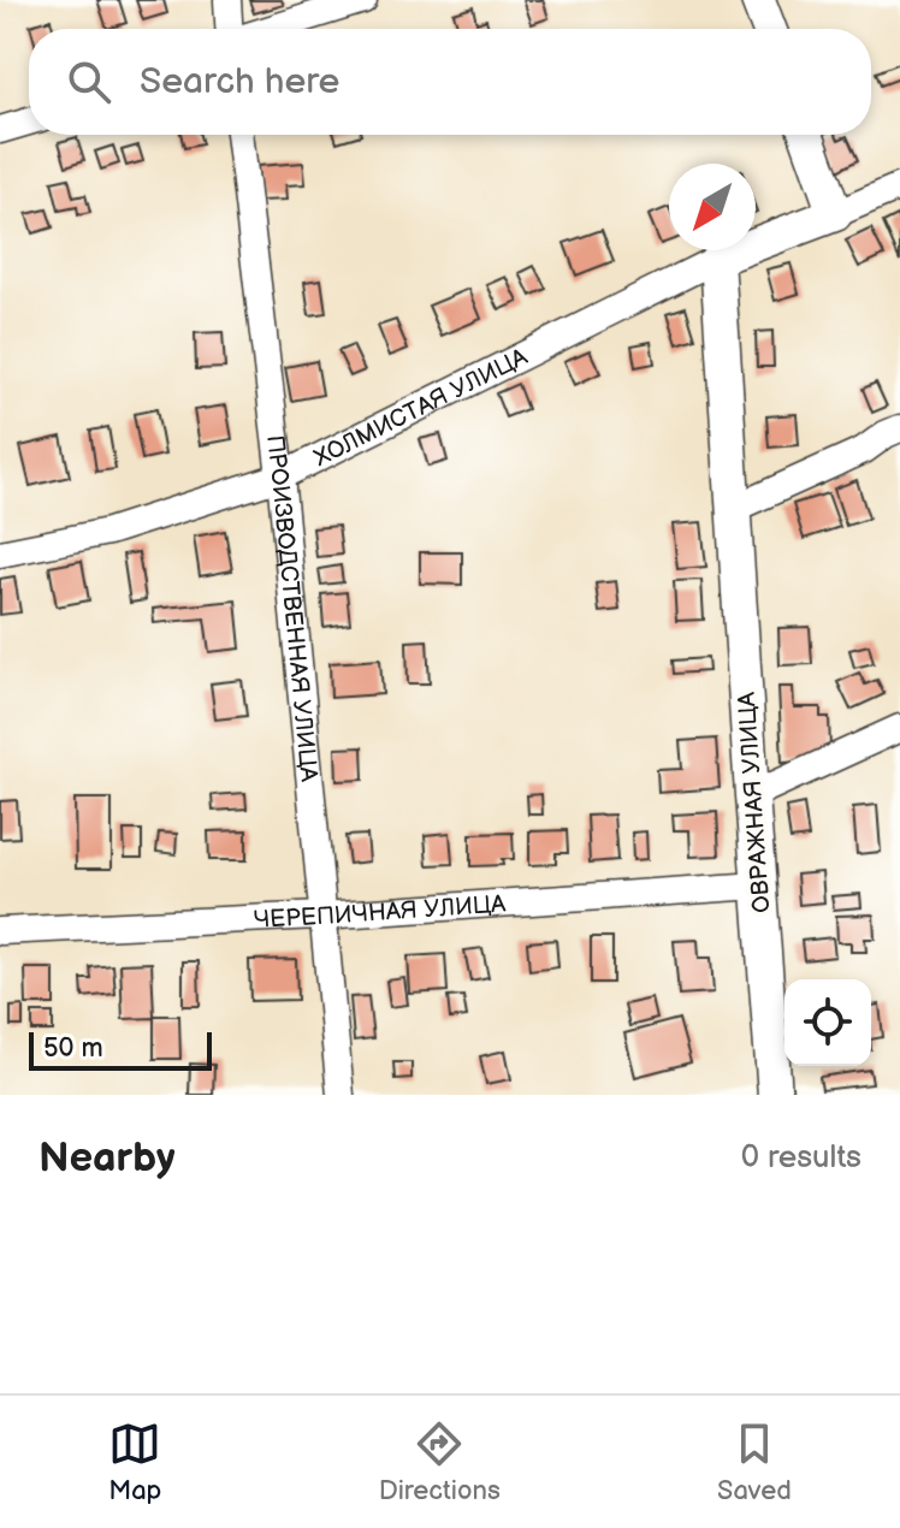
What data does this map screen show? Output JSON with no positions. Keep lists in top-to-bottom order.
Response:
{
  "streets": {
    "street": [
      "ХОЛМИСТАЯ УЛИЦА",
      "ПРОИЗВОДСТВЕННАЯ УЛИЦА",
      "ОВРАЖНАЯ УЛИЦА",
      "ЧЕРЕПИЧНАЯ УЛИЦА"
    ]
  },
  "crossings": [
    ["ХОЛМИСТАЯ УЛИЦА", "ПРОИЗВОДСТВЕННАЯ УЛИЦА"],
    ["ХОЛМИСТАЯ УЛИЦА", "ОВРАЖНАЯ УЛИЦА"],
    ["ПРОИЗВОДСТВЕННАЯ УЛИЦА", "ЧЕРЕПИЧНАЯ УЛИЦА"],
    ["ОВРАЖНАЯ УЛИЦА", "ЧЕРЕПИЧНАЯ УЛИЦА"]
  ],
  "scale_bar": "50 m",
  "north": "bottom left",
  "page": {
    "search": "Search here",
    "scale": "50 m",
    "heading": ["Nearby", "0 results"],
    "nav": ["Map", "Directions", "Saved"]
  }
}
